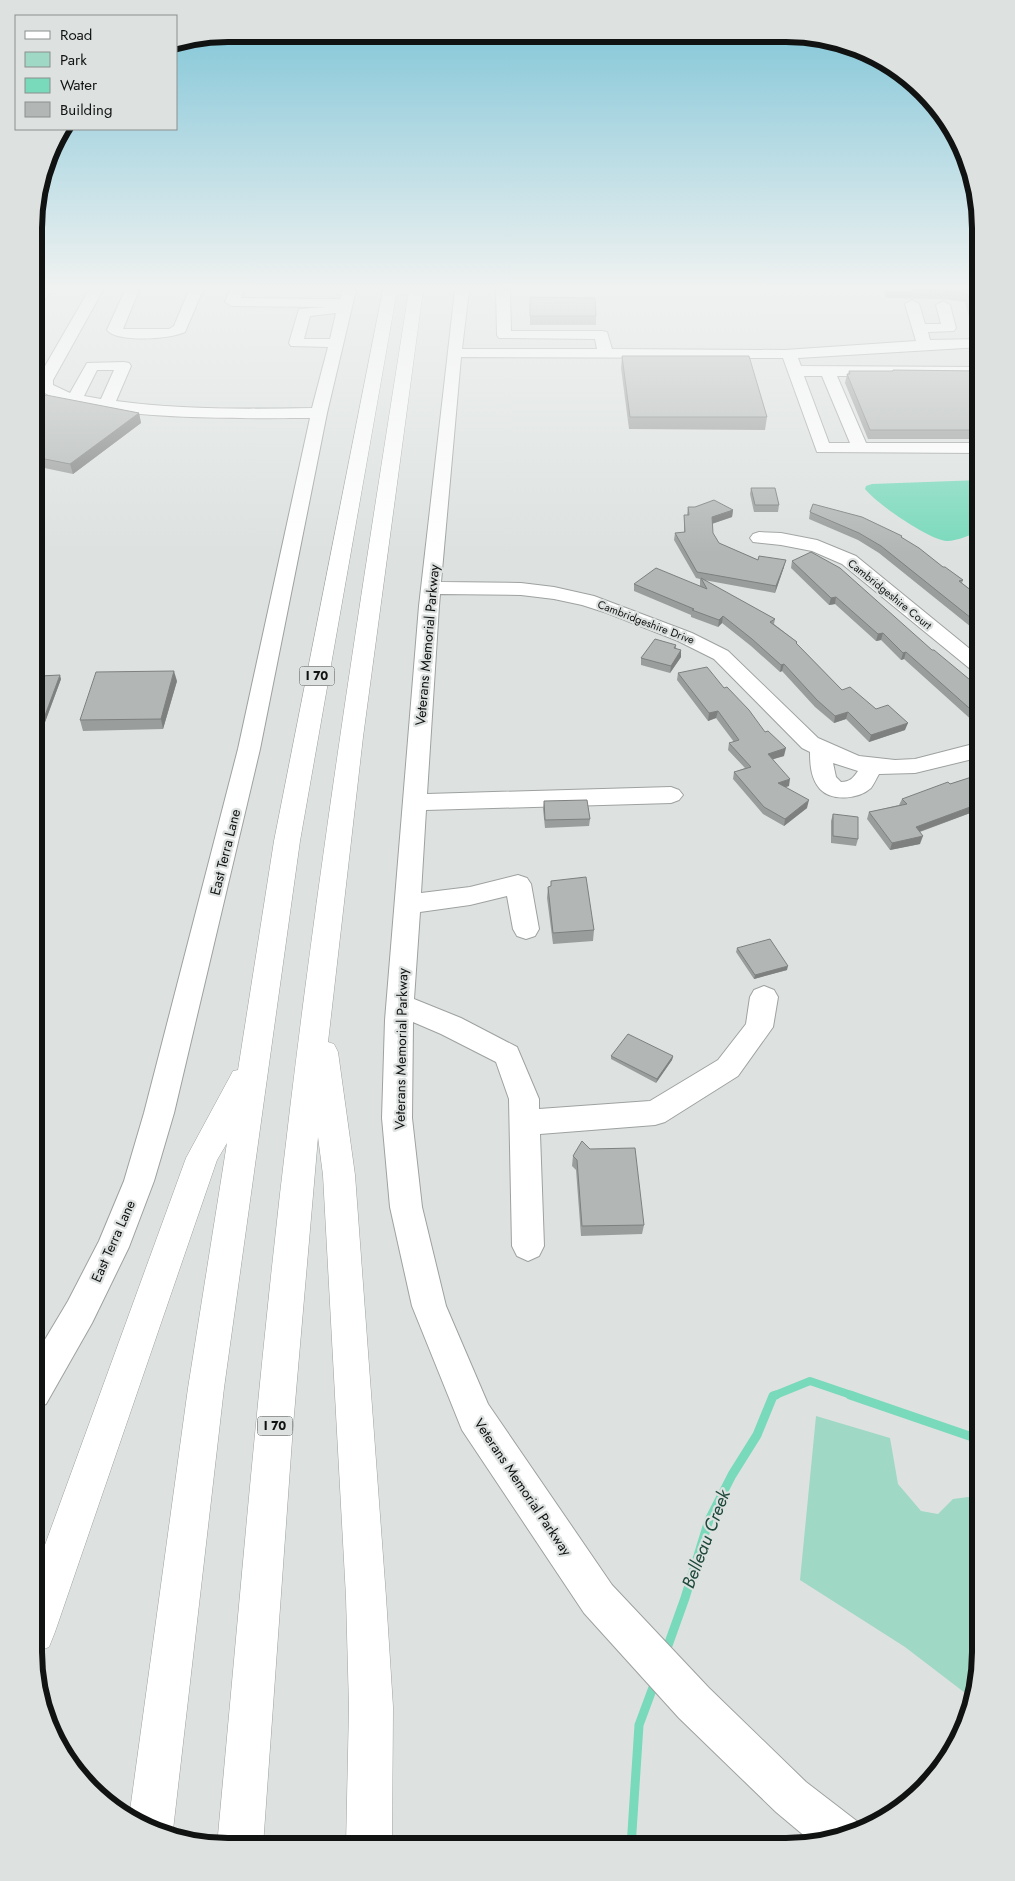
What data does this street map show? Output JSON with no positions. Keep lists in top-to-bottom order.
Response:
{
  "streets": {
    "highway": ["I 70"],
    "street": [
      "Cambridgeshire Court",
      "Cambridgeshire Drive",
      "Veterans Memorial Parkway",
      "East Terra Lane"
    ]
  },
  "crossings": [
    ["Cambridgeshire Drive", "Veterans Memorial Parkway"]
  ],
  "water": ["Belleau Creek"],
  "legend": [
    "Road",
    "Park",
    "Water",
    "Building"
  ]
}
